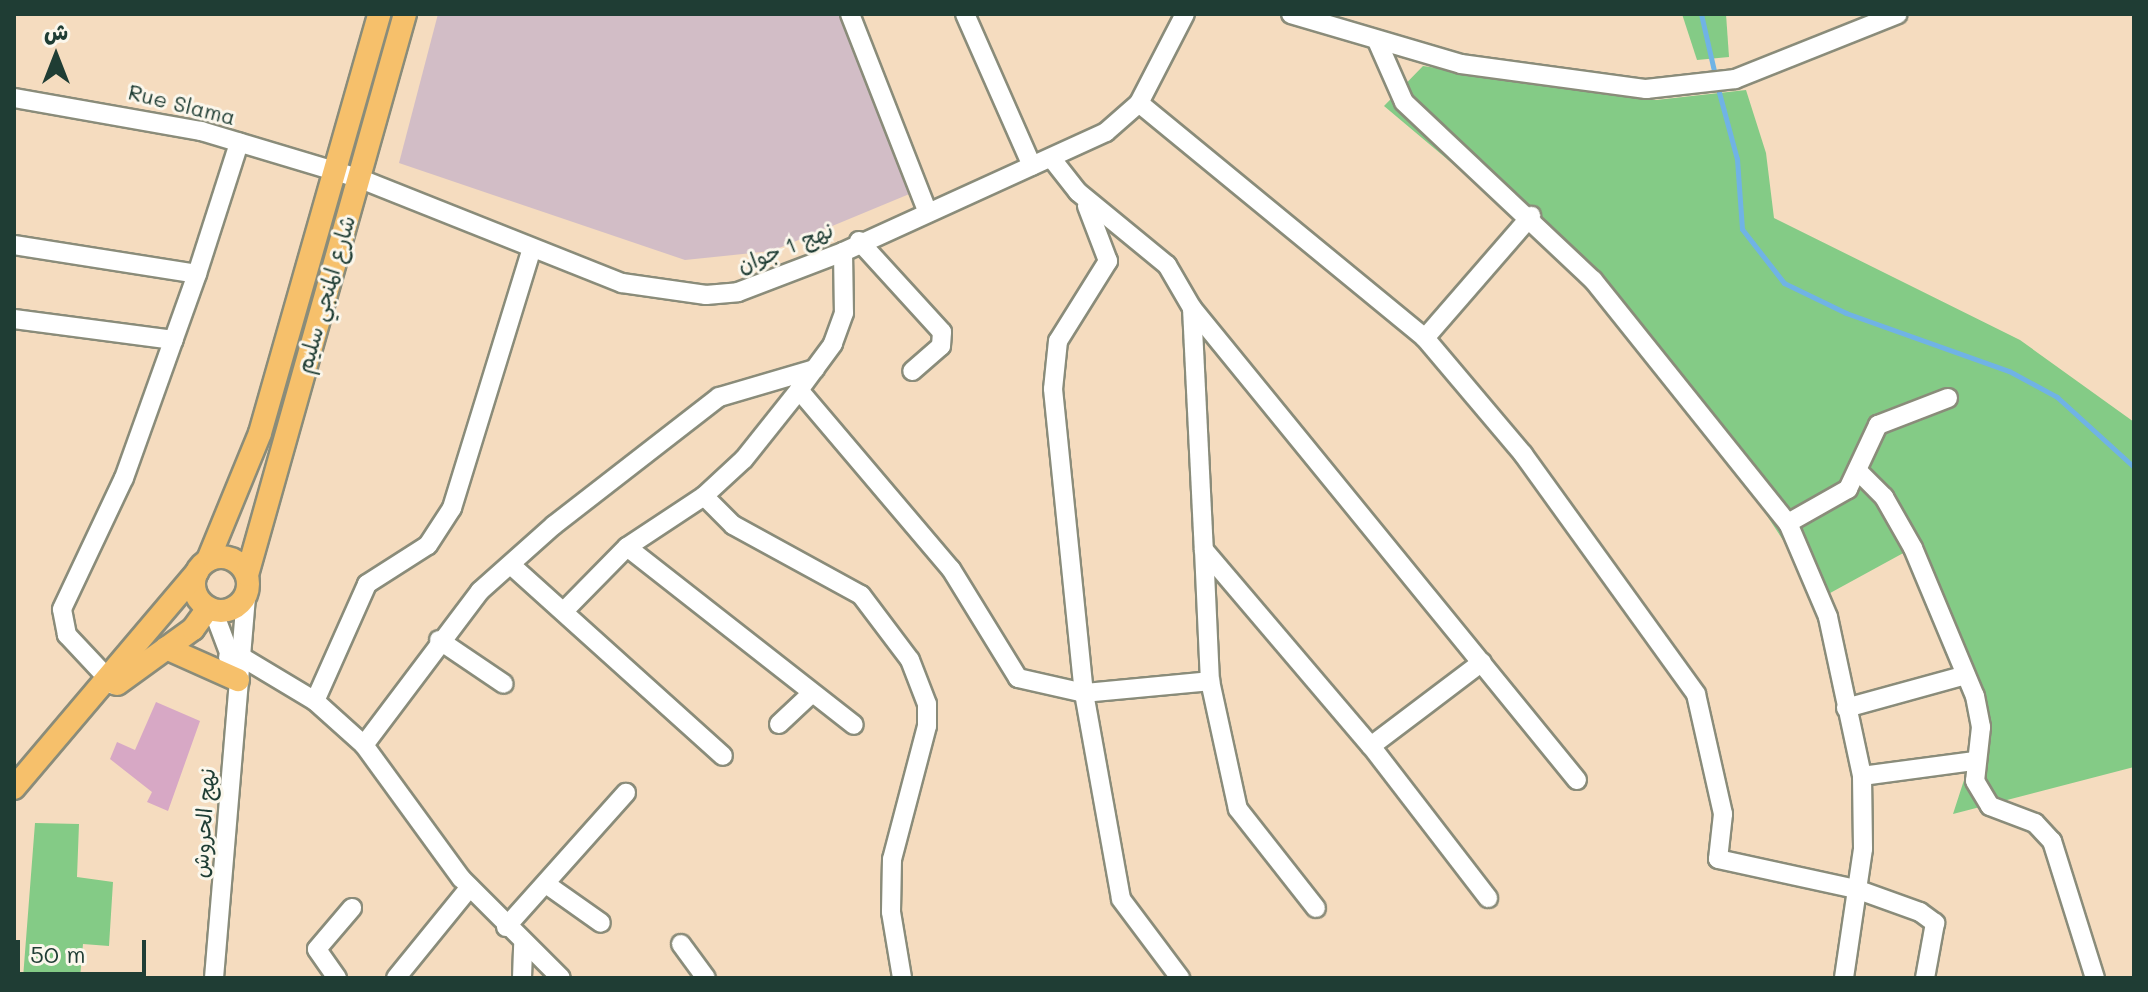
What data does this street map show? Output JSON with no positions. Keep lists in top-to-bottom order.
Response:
{
  "streets": {
    "main road": ["شارع المنجي سليم"],
    "street": ["Rue Slama", "نهج 1 جوان", "نهج الحروش"]
  },
  "crossings": [
    ["Rue Slama", "نهج 1 جوان"],
    ["Rue Slama", "شارع المنجي سليم"],
    ["نهج 1 جوان", "شارع المنجي سليم"],
    ["شارع المنجي سليم", "نهج الحروش"]
  ],
  "scale_bar": "50 m",
  "north": "top"
}
